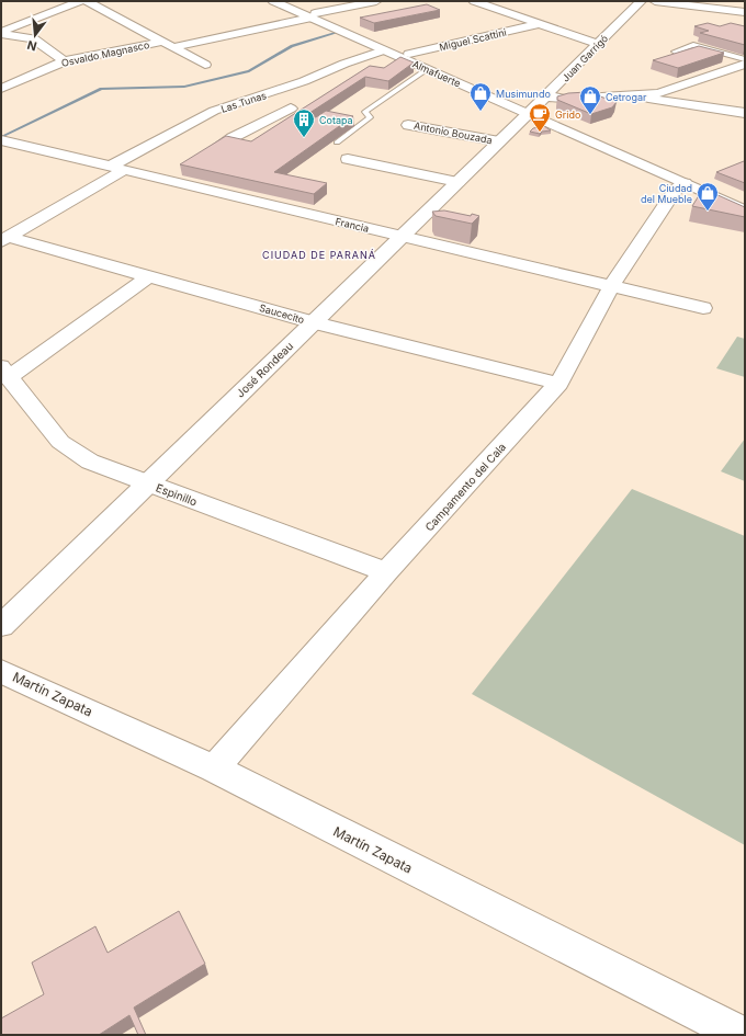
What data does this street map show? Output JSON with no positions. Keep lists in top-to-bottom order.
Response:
{
  "streets": {
    "street": [
      "Miguel Scattini",
      "Osvaldo Magnasco",
      "Juan Garrigó",
      "Almafuerte",
      "Las Tunas",
      "Antonio Bouzada",
      "Francia",
      "Saucecito",
      "José Rondeau",
      "Campamento del Cala",
      "Espinillo",
      "Martín Zapata"
    ]
  },
  "crossings": [
    ["Miguel Scattini", "Almafuerte"],
    ["Osvaldo Magnasco", "Almafuerte"],
    ["Juan Garrigó", "Almafuerte"],
    ["Juan Garrigó", "José Rondeau"],
    ["Almafuerte", "Las Tunas"],
    ["Almafuerte", "José Rondeau"],
    ["Almafuerte", "Campamento del Cala"],
    ["Las Tunas", "Francia"],
    ["Las Tunas", "Saucecito"],
    ["Antonio Bouzada", "José Rondeau"],
    ["Francia", "José Rondeau"],
    ["Francia", "Campamento del Cala"],
    ["Saucecito", "José Rondeau"],
    ["Saucecito", "Campamento del Cala"],
    ["José Rondeau", "Espinillo"],
    ["Campamento del Cala", "Espinillo"],
    ["Campamento del Cala", "Martín Zapata"]
  ],
  "districts": ["CIUDAD DE PARANÁ"],
  "places": {
    "shop": ["Musimundo", "Cetrogar", "Ciudad del Mueble"],
    "cafe": ["Grido"],
    "building": ["Cotapa"]
  },
  "north": "bottom"
}
